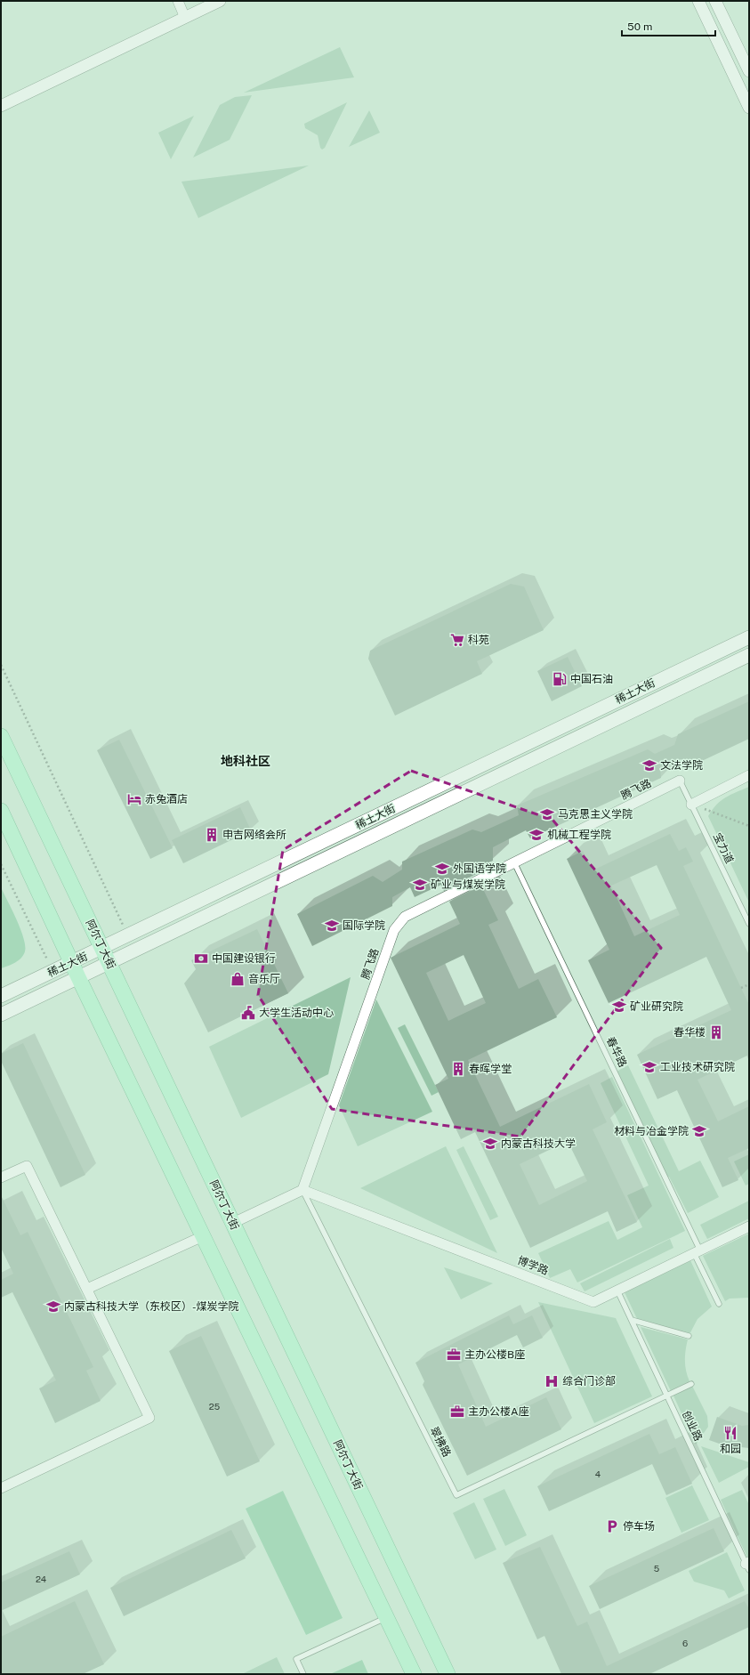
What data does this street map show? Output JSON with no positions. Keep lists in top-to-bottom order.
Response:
{
  "streets": {
    "main road": ["稀土大街", "阿尔丁大街"],
    "street": ["腾飞路", "博学路"],
    "lane": [
      "宝力道",
      "春华路",
      "创业路",
      "翠拂路"
    ]
  },
  "crossings": [
    ["稀土大街", "阿尔丁大街"],
    ["腾飞路", "宝力道"],
    ["腾飞路", "春华路"],
    ["腾飞路", "博学路"],
    ["腾飞路", "翠拂路"],
    ["春华路", "博学路"],
    ["博学路", "创业路"],
    ["博学路", "翠拂路"],
    ["创业路", "翠拂路"]
  ],
  "districts": ["地科社区"],
  "places": {
    "supermarket": ["科苑"],
    "fuel station": ["中国石油"],
    "school or university": [
      "文法学院",
      "马克思主义学院",
      "机械工程学院",
      "外国语学院",
      "矿业与煤炭学院",
      "国际学院",
      "矿业研究院",
      "工业技术研究院",
      "材料与冶金学院",
      "内蒙古科技大学",
      "内蒙古科技大学（东校区）-煤炭学院"
    ],
    "hotel": ["赤兔酒店"],
    "building": ["申吉网络会所", "春华楼", "春晖学堂"],
    "bank": ["中国建设银行"],
    "shop": ["音乐厅"],
    "public building": ["大学生活动中心"],
    "office": ["主办公楼B座", "主办公楼A座"],
    "hospital": ["综合门诊部"],
    "restaurant": ["和园"],
    "parking": ["停车场"]
  },
  "house_numbers": [
    "25",
    "4",
    "5",
    "24",
    "6"
  ],
  "scale_bar": "50 m"
}
